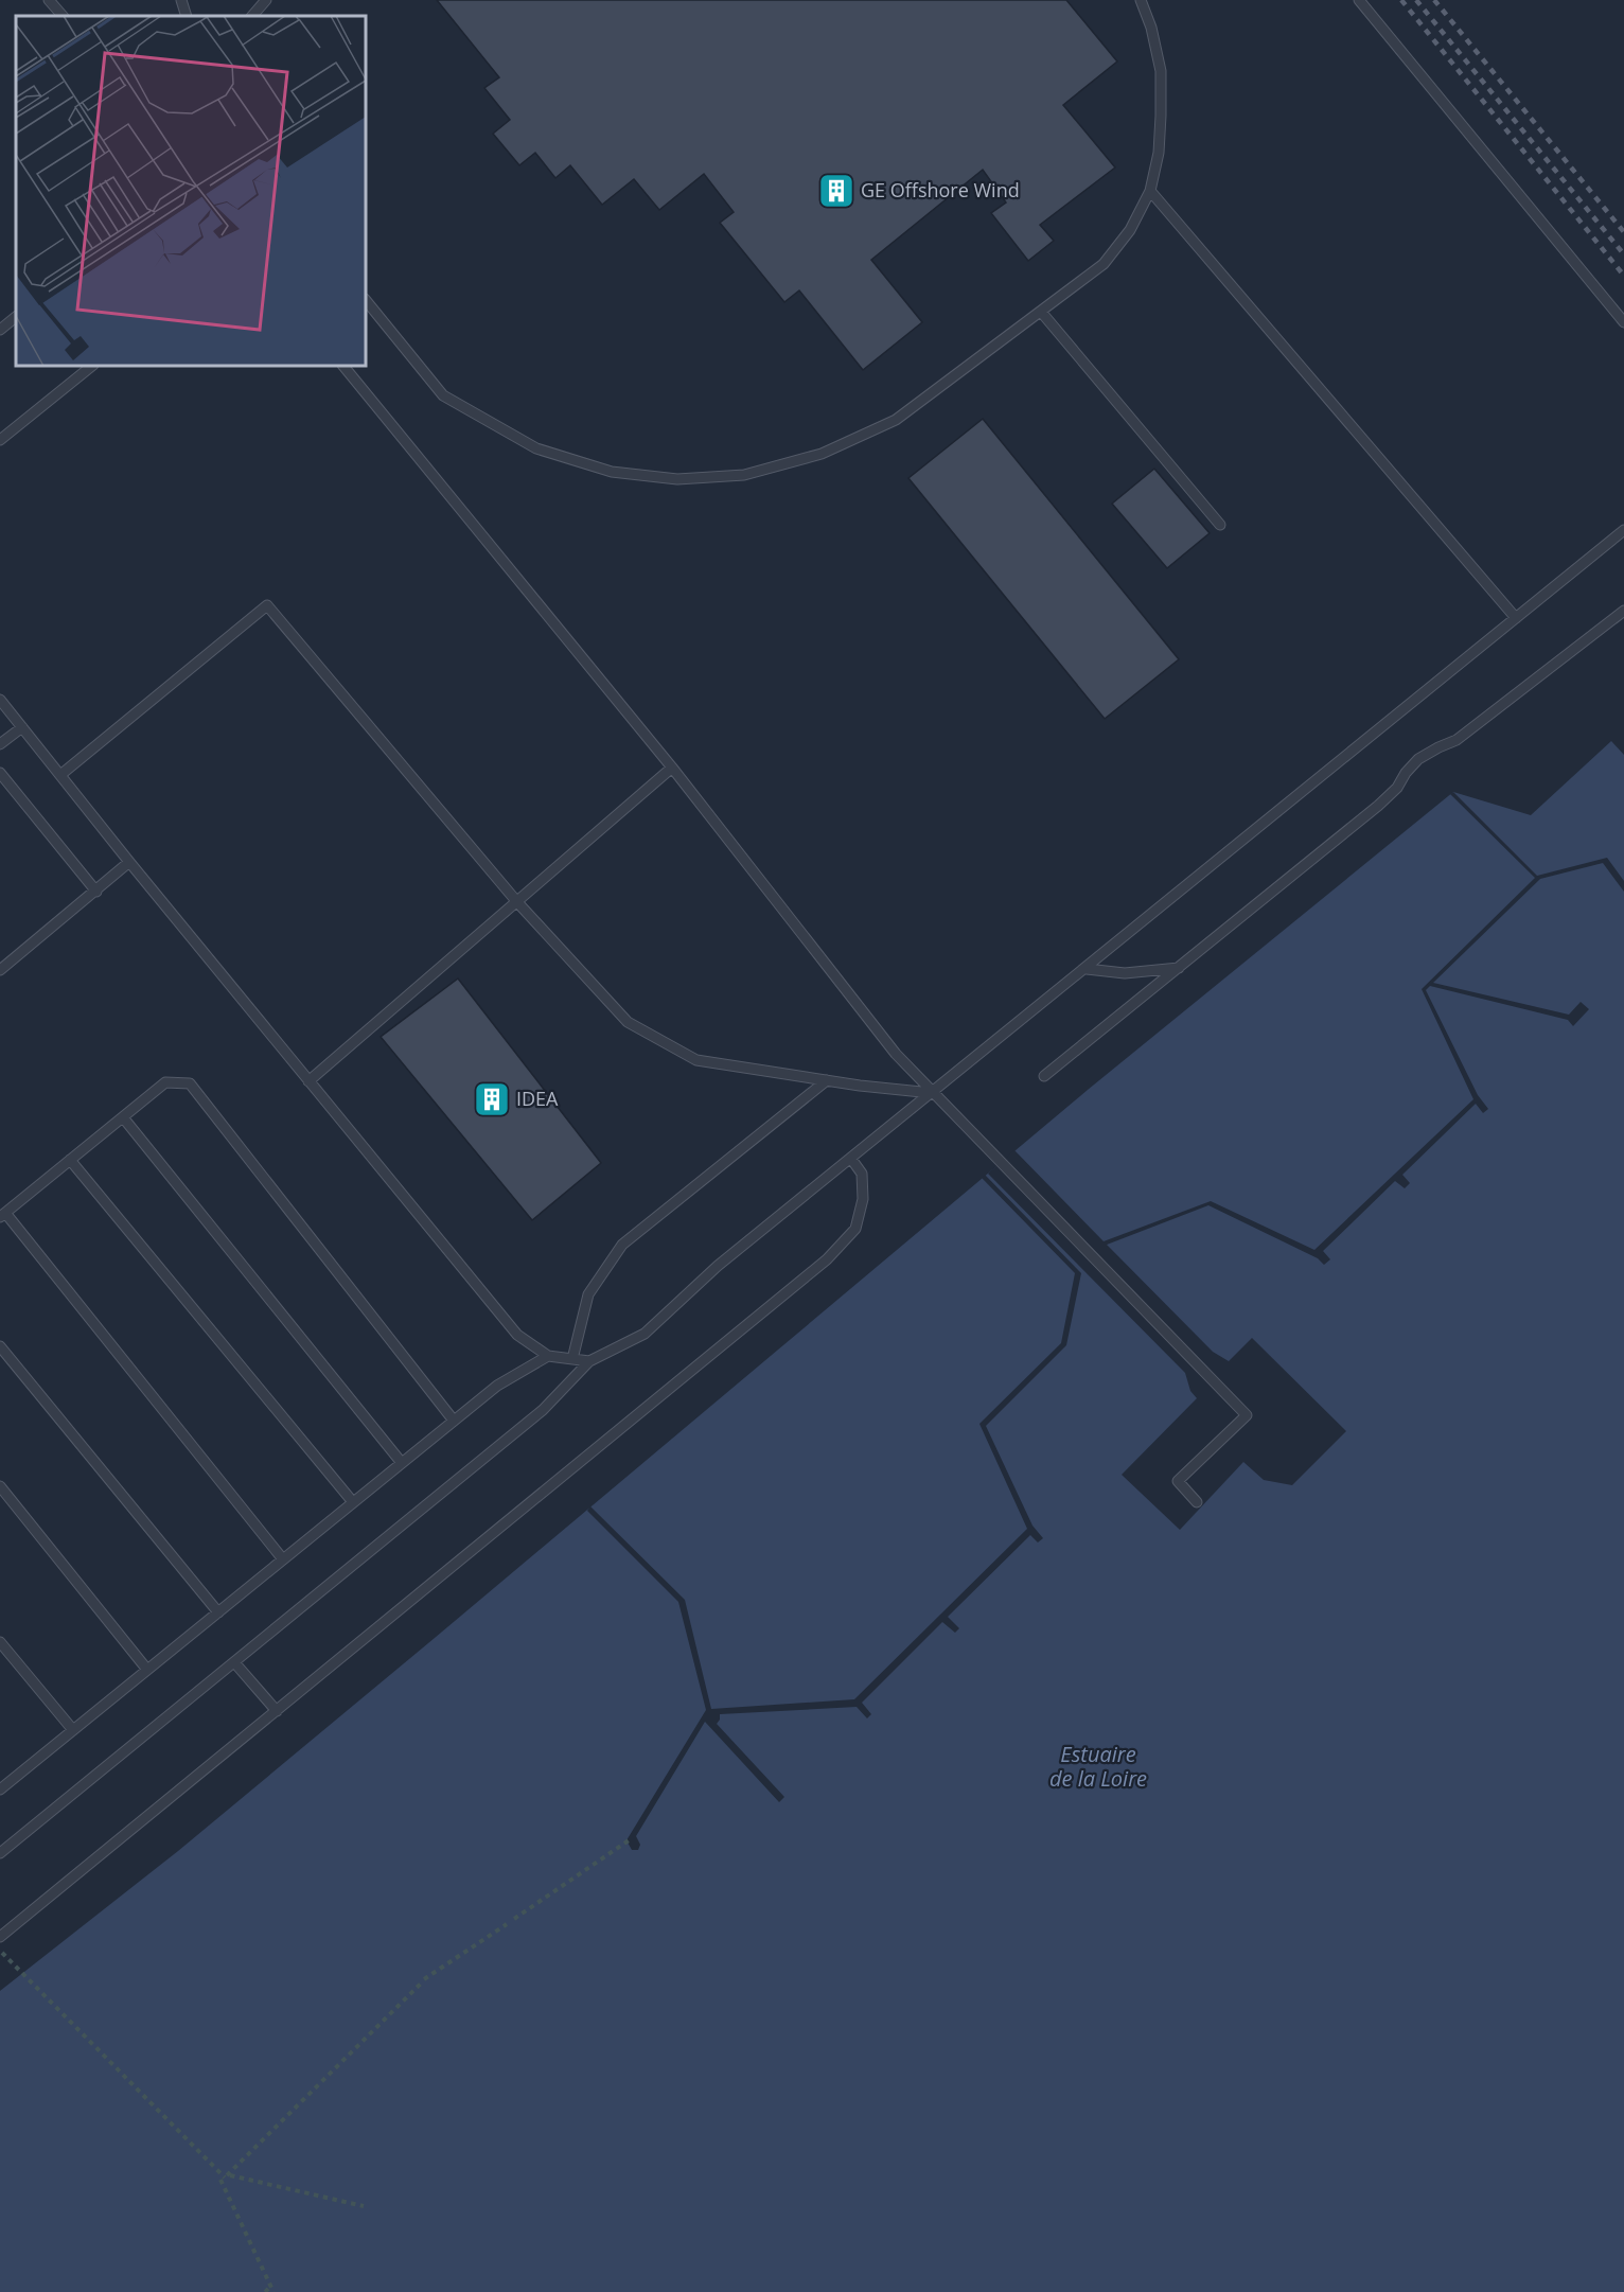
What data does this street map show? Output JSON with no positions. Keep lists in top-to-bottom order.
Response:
{
  "water": ["Estuaire de la Loire"],
  "places": {
    "building": ["GE Offshore Wind", "IDEA"]
  }
}
